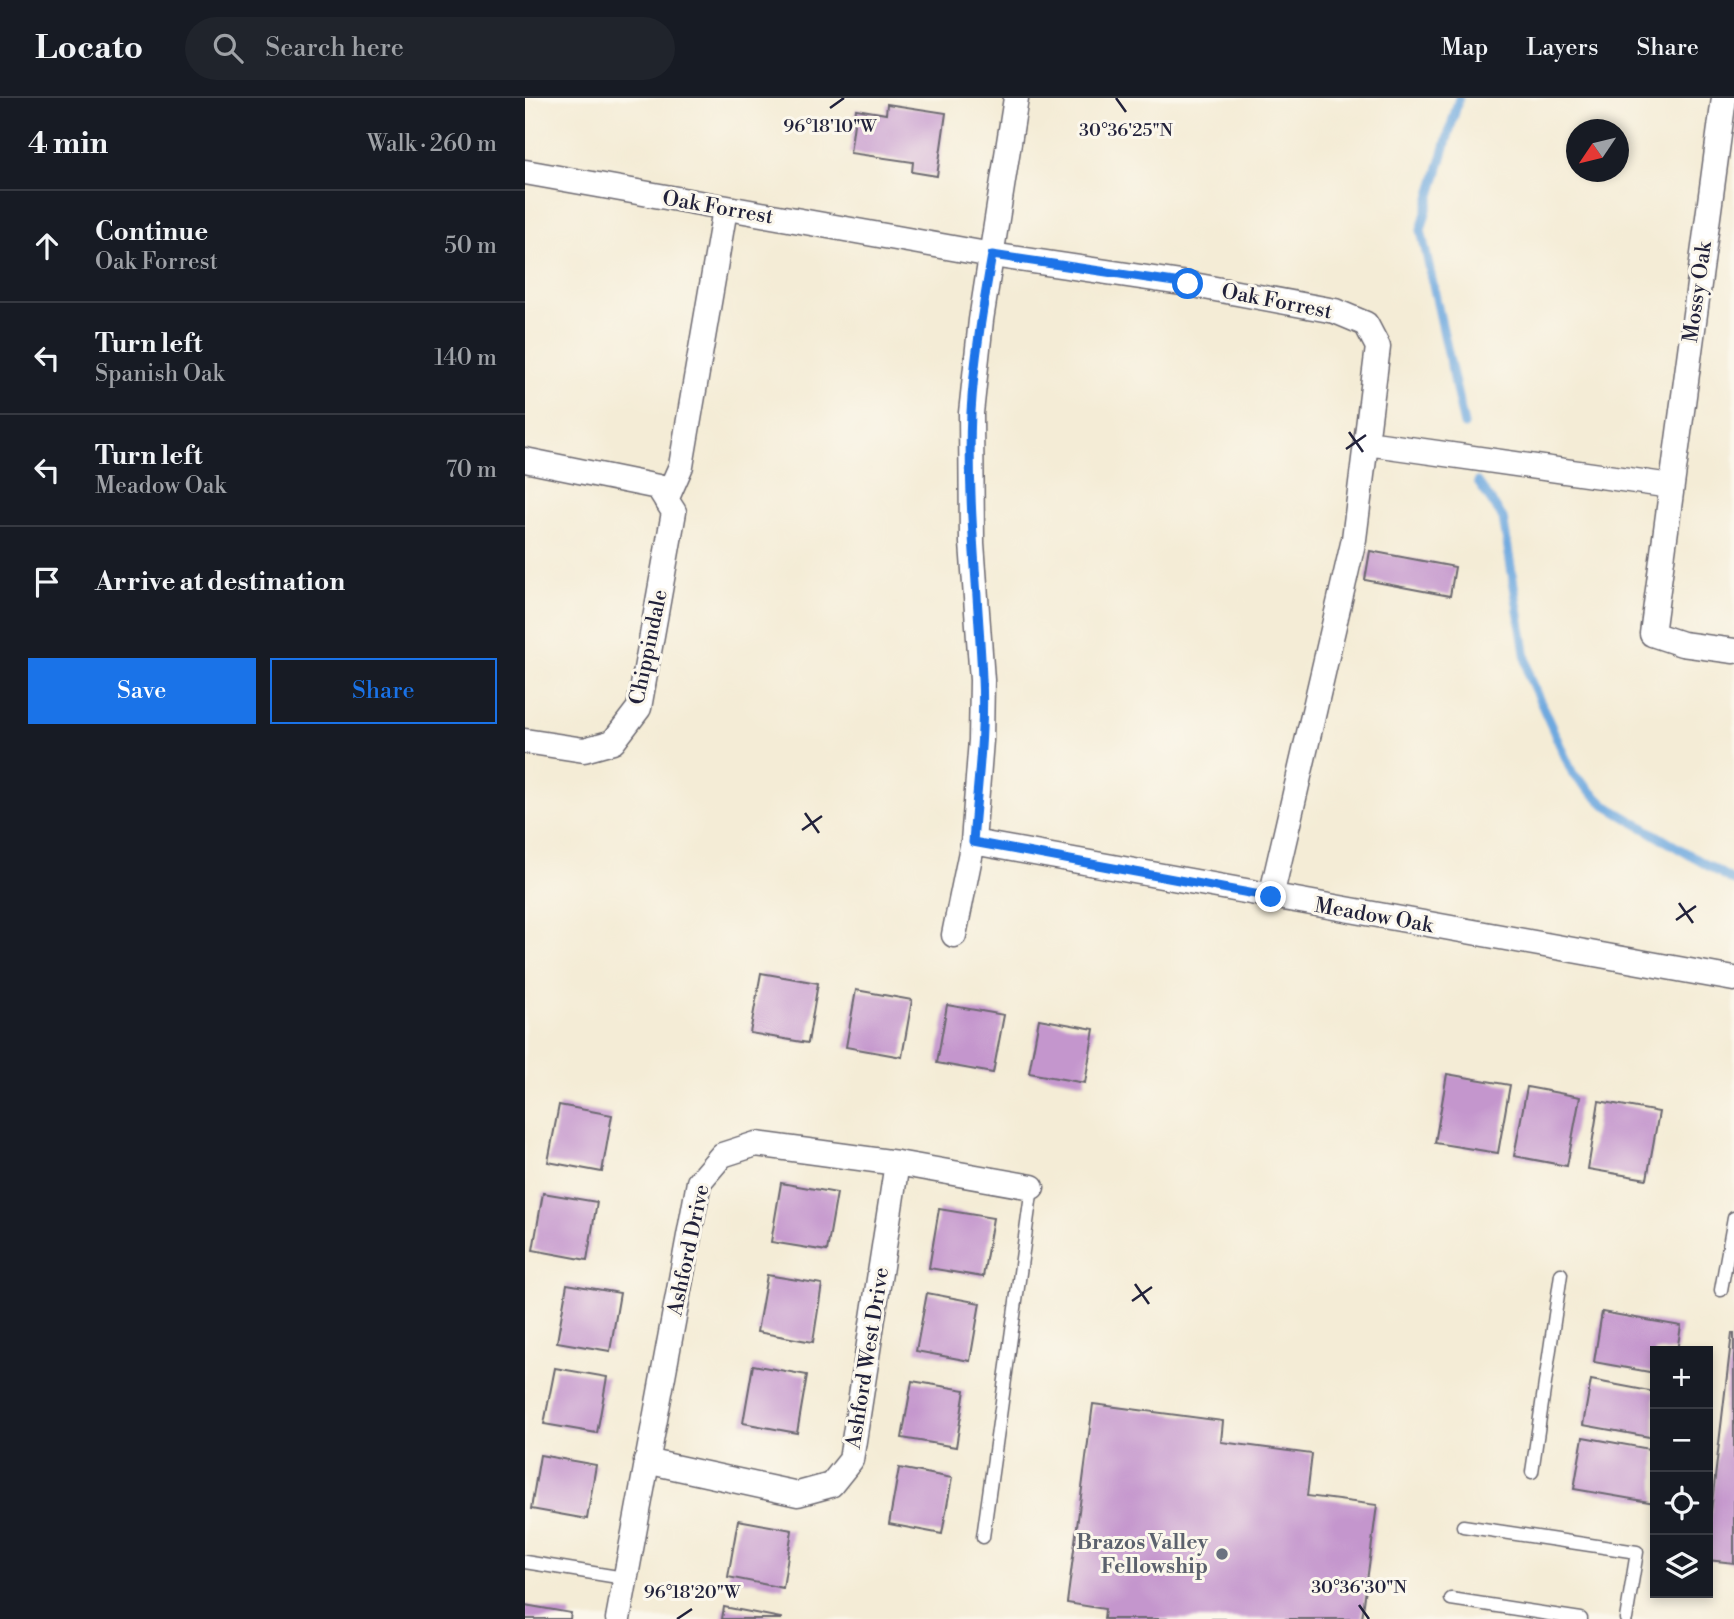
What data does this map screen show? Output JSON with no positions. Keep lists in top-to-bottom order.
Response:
{
  "streets": {
    "street": [
      "Oak Forrest",
      "Mossy Oak",
      "Chippindale",
      "Meadow Oak",
      "Ashford Drive",
      "Ashford West Drive"
    ]
  },
  "crossings": [
    ["Oak Forrest", "Meadow Oak"],
    ["Ashford Drive", "Ashford West Drive"]
  ],
  "places": ["Brazos Valley Fellowship"],
  "north": "bottom left",
  "page": {
    "header": "Locato",
    "search": "Search here",
    "nav": ["Map", "Layers", "Share"],
    "heading": ["4 min", "Walk · 260 m"],
    "list": [
      ["Continue", "Oak Forrest", "50 m"],
      ["Turn left", "Spanish Oak", "140 m"],
      ["Turn left", "Meadow Oak", "70 m"],
      "Arrive at destination"
    ],
    "buttons": ["Save", "Share"],
    "map_buttons": ["+", "−"]
  },
  "coordinates": [
    "96°18'10\"W",
    "30°36'25\"N",
    "30°36'30\"N",
    "96°18'20\"W"
  ]
}
